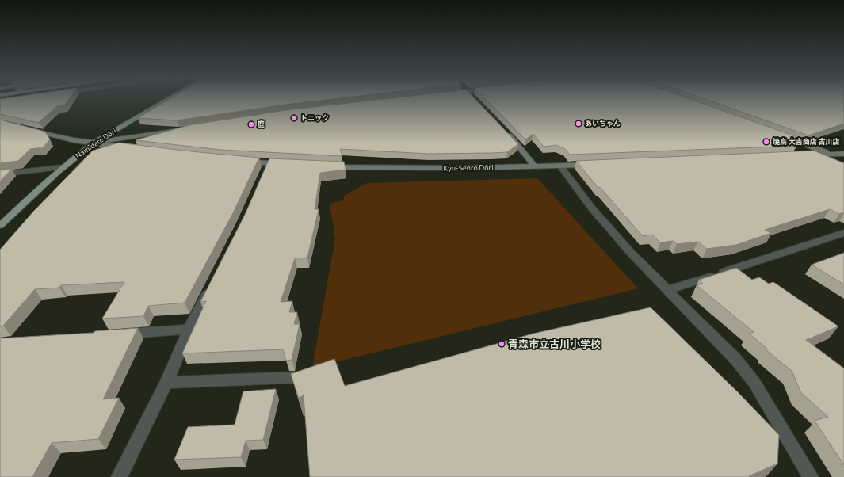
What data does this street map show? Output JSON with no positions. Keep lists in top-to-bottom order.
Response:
{
  "streets": {
    "main road": ["Namidate Dōri"],
    "street": ["Kyū-Senro Dōri"]
  },
  "places": [
    "トニック",
    "あいちゃん",
    "鹿",
    "焼鳥 大吉商店 古川店",
    "青森市立古川小学校"
  ]
}
